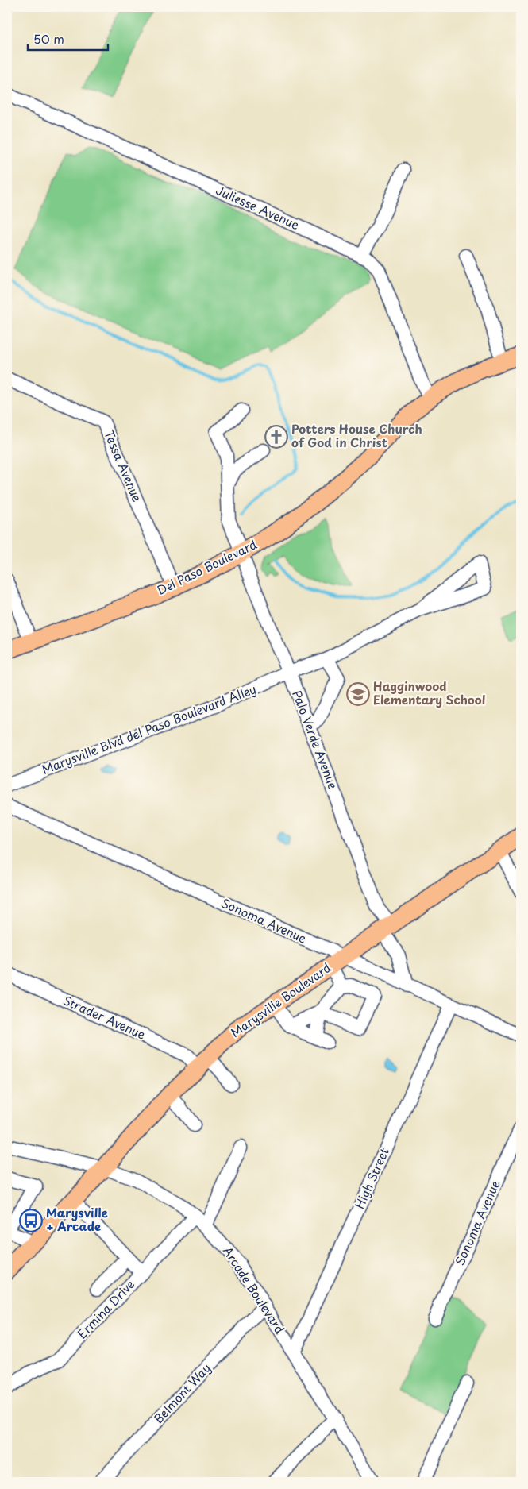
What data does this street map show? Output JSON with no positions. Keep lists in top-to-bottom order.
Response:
{
  "streets": {
    "main road": ["Del Paso Boulevard", "Marysville Boulevard"],
    "street": [
      "Juliesse Avenue",
      "Tessa Avenue",
      "Marysville Blvd del Paso Boulevard Alley",
      "Palo Verde Avenue",
      "Sonoma Avenue",
      "Strader Avenue",
      "High Street",
      "Arcade Boulevard",
      "Ermina Drive",
      "Belmont Way"
    ]
  },
  "crossings": [
    ["Juliesse Avenue", "Del Paso Boulevard"],
    ["Tessa Avenue", "Del Paso Boulevard"],
    ["Del Paso Boulevard", "Palo Verde Avenue"],
    ["Marysville Blvd del Paso Boulevard Alley", "Palo Verde Avenue"],
    ["Palo Verde Avenue", "Sonoma Avenue"],
    ["Palo Verde Avenue", "Marysville Boulevard"],
    ["Sonoma Avenue", "Marysville Boulevard"],
    ["Sonoma Avenue", "High Street"],
    ["Marysville Boulevard", "Strader Avenue"],
    ["Marysville Boulevard", "Arcade Boulevard"],
    ["High Street", "Arcade Boulevard"],
    ["Arcade Boulevard", "Ermina Drive"],
    ["Arcade Boulevard", "Belmont Way"]
  ],
  "places": {
    "church": ["Potters House Church of God in Christ"],
    "school or university": ["Hagginwood Elementary School"],
    "bus stop": ["Marysville + Arcade"]
  },
  "scale_bar": "50 m"
}
